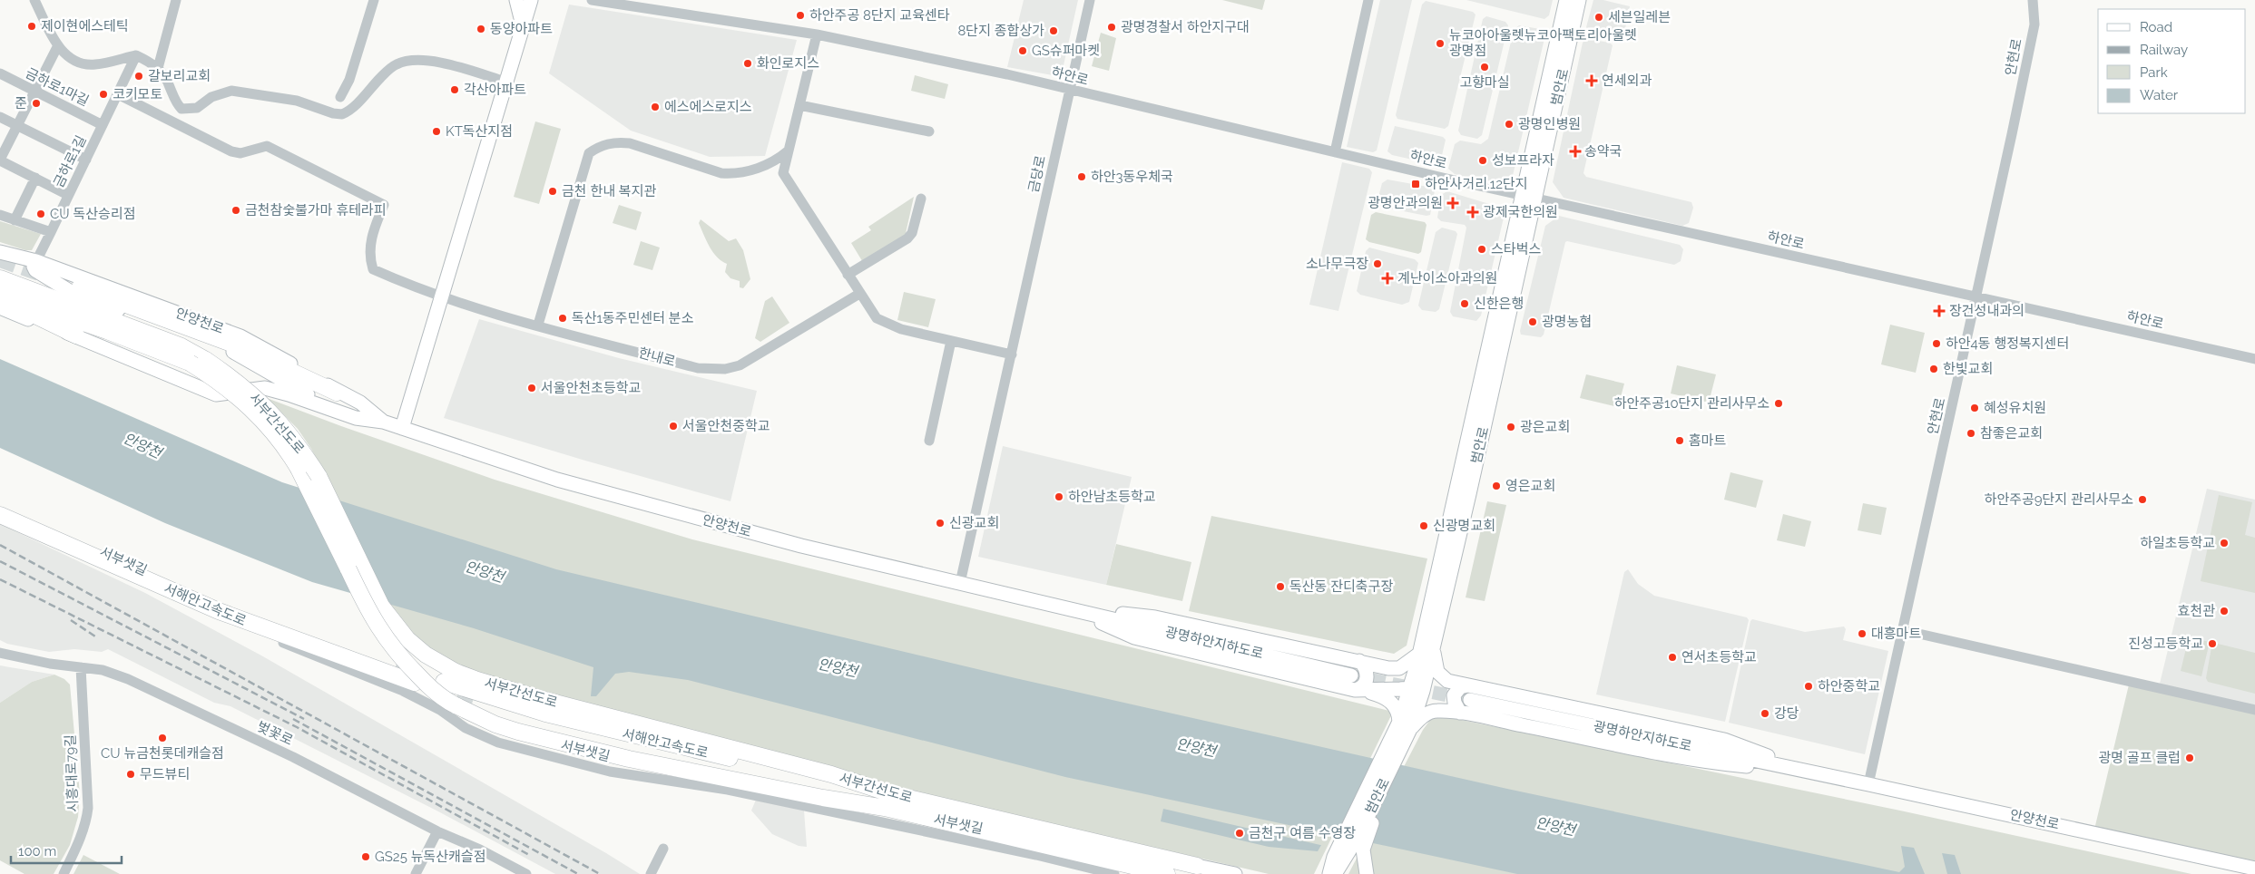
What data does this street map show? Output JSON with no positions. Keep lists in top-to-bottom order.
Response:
{
  "streets": {
    "highway": ["서부간선도로", "서해안고속도로"],
    "main road": ["범안로", "안양천로", "광명하안지하도로"],
    "street": [
      "안현로",
      "하안로",
      "금하로1마길",
      "금하로1길",
      "금당로",
      "한내로",
      "서부샛길",
      "벚꽃로",
      "시흥대로79길"
    ]
  },
  "crossings": [
    ["안현로", "하안로"],
    ["안현로", "안양천로"],
    ["하안로", "범안로"],
    ["하안로", "금당로"],
    ["금하로1마길", "금하로1길"],
    ["금하로1길", "안양천로"],
    ["금하로1길", "한내로"],
    ["금당로", "안양천로"],
    ["안양천로", "광명하안지하도로"],
    ["서부간선도로", "서해안고속도로"],
    ["벚꽃로", "시흥대로79길"]
  ],
  "water": ["안양천"],
  "places": {
    "other": [
      "하안주공 8단지 교육센타",
      "세븐일레븐",
      "제이현에스테틱",
      "광명경찰서 하안지구대",
      "동양아파트",
      "8단지 종합상가",
      "뉴코아아울렛뉴코아팩토리아울렛 광명점",
      "GS슈퍼마켓",
      "화인로지스",
      "고향마실",
      "갈보리교회",
      "각산아파트",
      "코키모토",
      "준",
      "에스에스로지스",
      "광명인병원",
      "KT독산지점",
      "성보프라자",
      "하안3동우체국",
      "금천 한내 복지관",
      "금천참숯불가마 휴테라피",
      "CU 독산승리점",
      "스타벅스",
      "소나무극장",
      "신한은행",
      "독산1동주민센터 분소",
      "광명농협",
      "하안4동 행정복지센터",
      "한빛교회",
      "서울안천초등학교",
      "하안주공10단지 관리사무소",
      "혜성유치원",
      "서울안천중학교",
      "광은교회",
      "참좋은교회",
      "홈마트",
      "영은교회",
      "하안남초등학교",
      "하안주공9단지 관리사무소",
      "신광교회",
      "신광명교회",
      "하일초등학교",
      "독산동 잔디축구장",
      "효천관",
      "대흥마트",
      "진성고등학교",
      "연서초등학교",
      "하안중학교",
      "강당",
      "CU 뉴금천롯데캐슬점",
      "광명 골프 클럽",
      "무드뷰티",
      "금천구 여름 수영장",
      "GS25 뉴독산캐슬점"
    ],
    "health": [
      "연세외과",
      "송약국",
      "광명안과의원",
      "광제국한의원",
      "계난이소아과의원",
      "장건성내과의"
    ],
    "transit": ["하안사거리.12단지"]
  },
  "legend": [
    "Road",
    "Railway",
    "Park",
    "Water"
  ],
  "scale_bar": "100 m"
}
